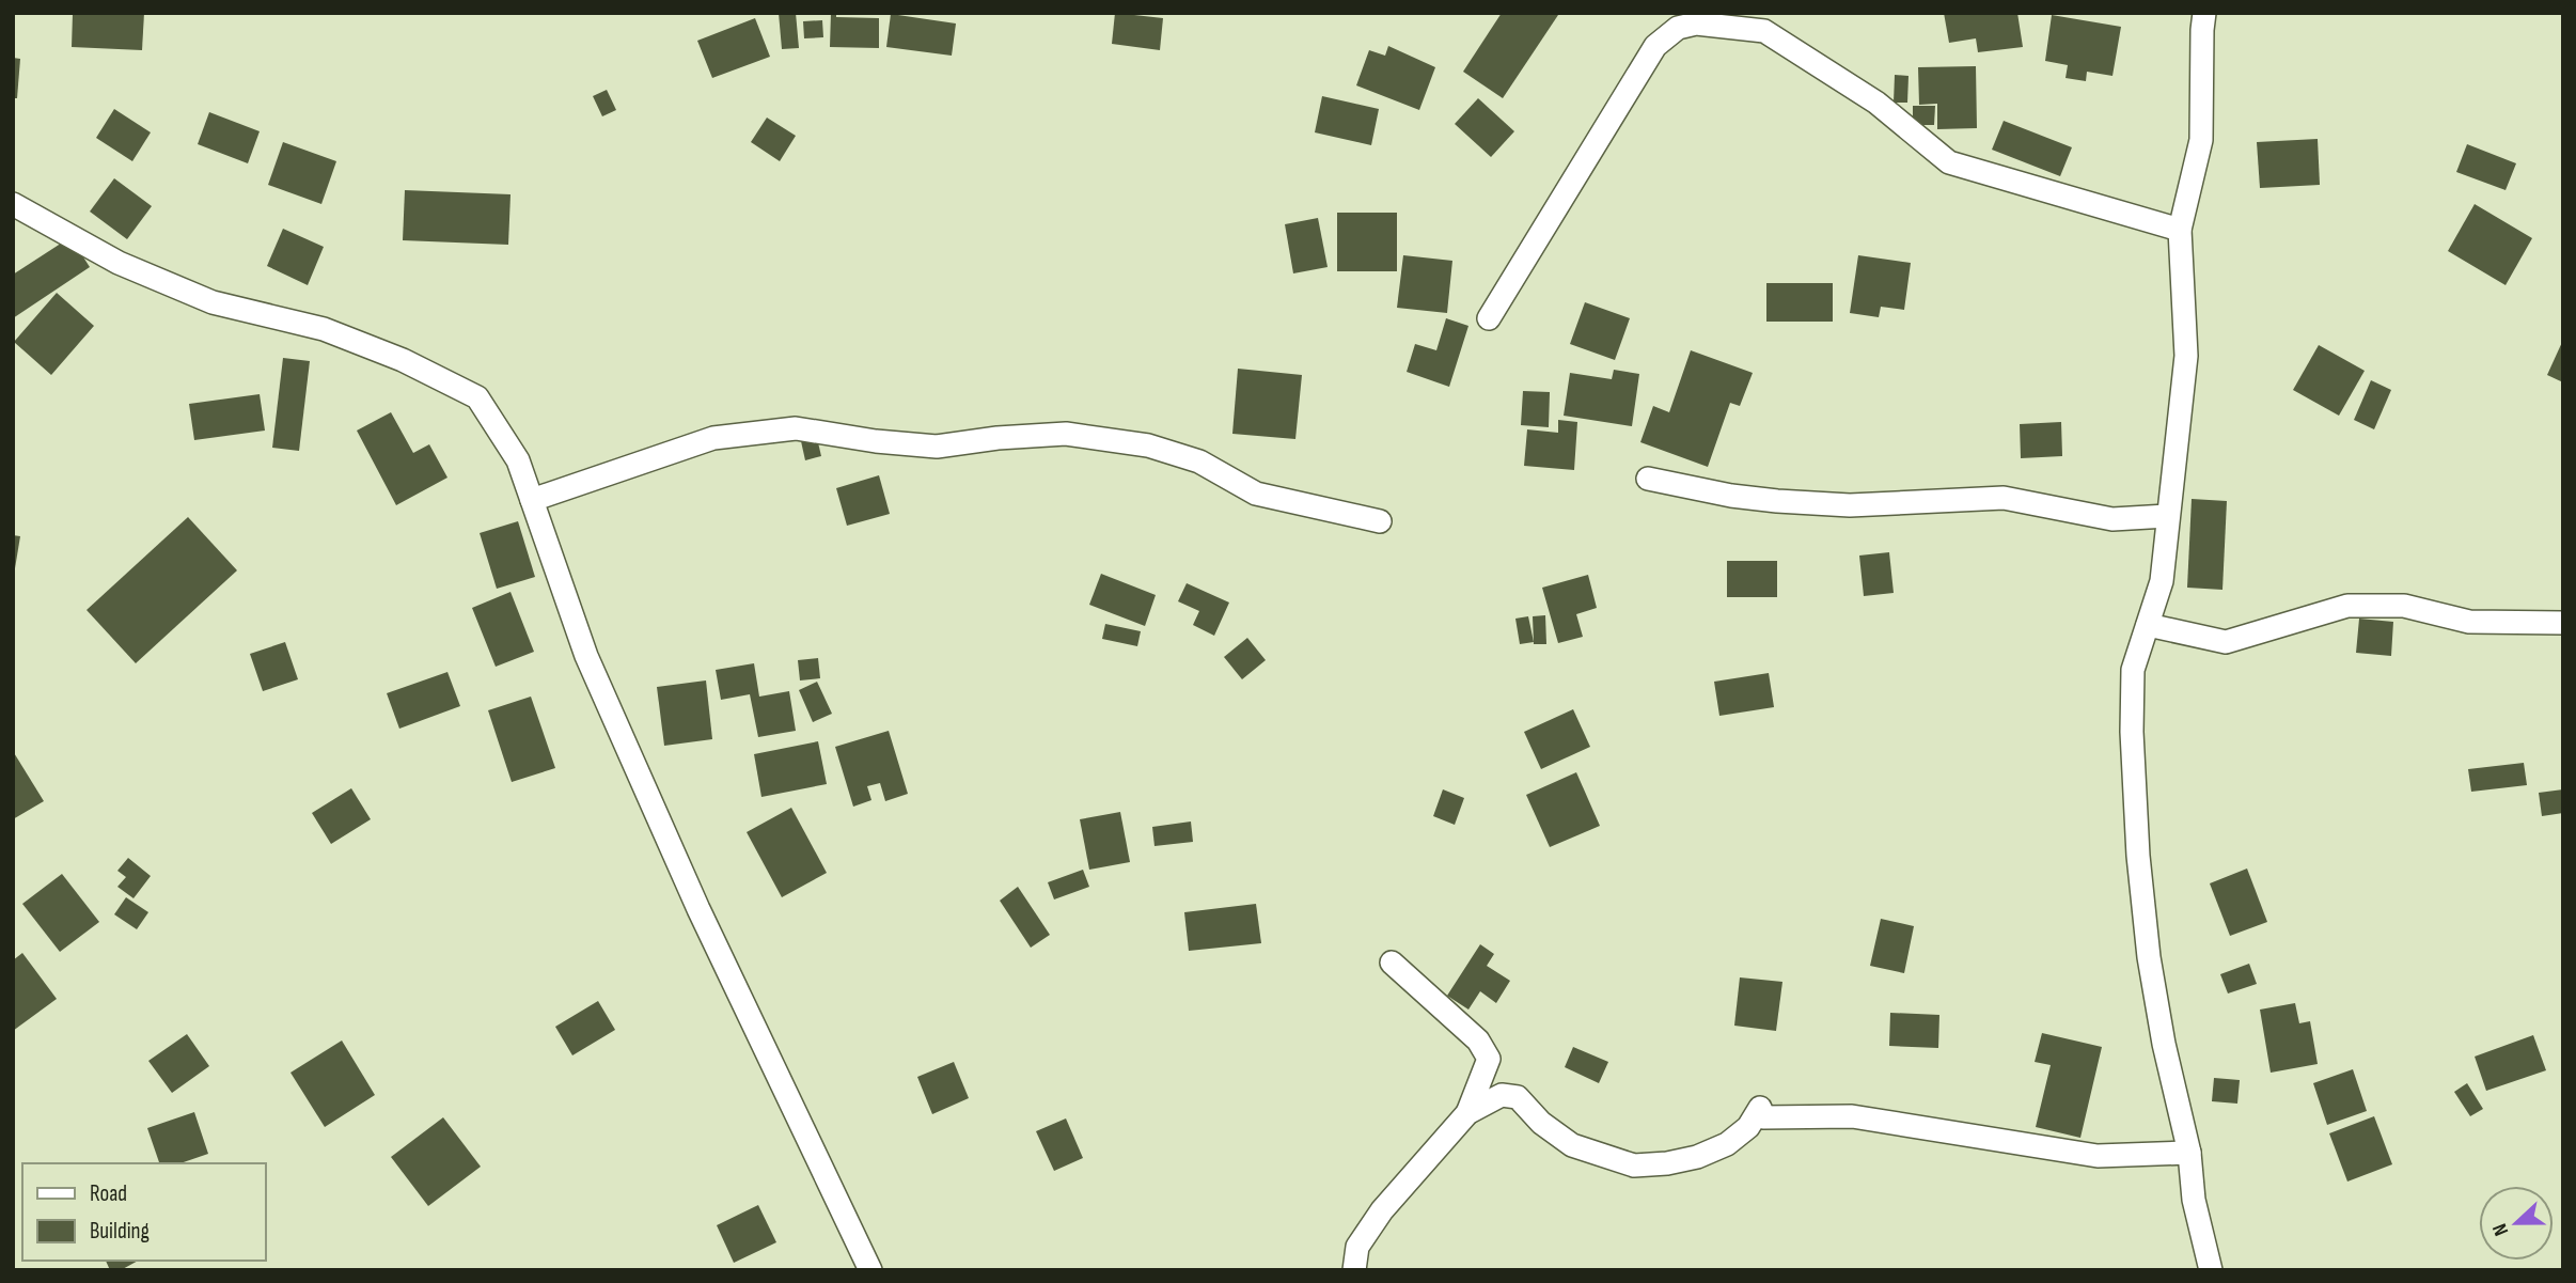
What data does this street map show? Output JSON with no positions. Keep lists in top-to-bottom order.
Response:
{
  "legend": ["Road", "Building"],
  "north": "left"
}
